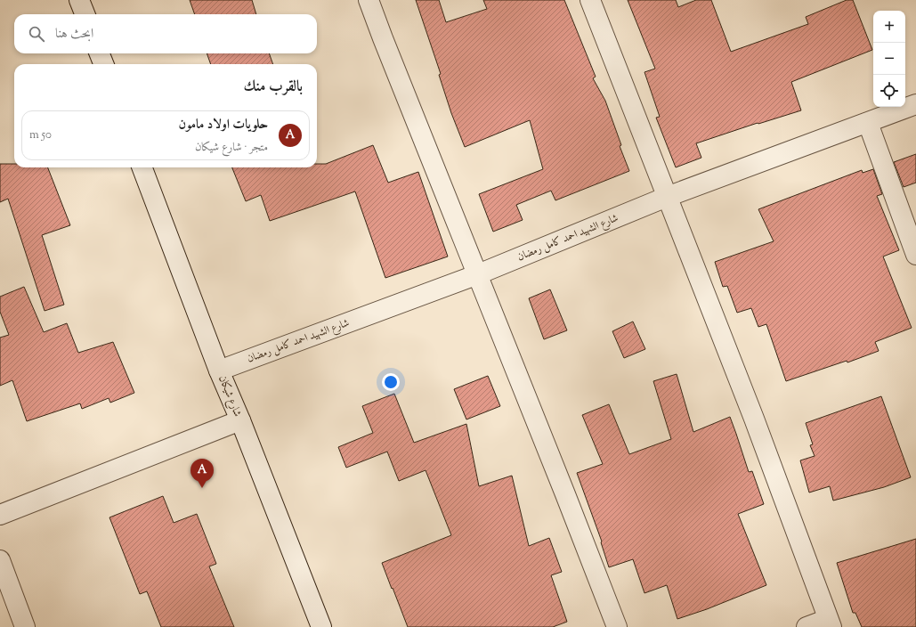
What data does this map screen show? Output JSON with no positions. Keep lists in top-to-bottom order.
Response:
{
  "streets": {
    "street": ["شارع الشهيد احمد كامل رمضان", "شارع شيكان"]
  },
  "crossings": [
    ["شارع الشهيد احمد كامل رمضان", "شارع شيكان"]
  ],
  "page": {
    "map_buttons": ["+", "−"],
    "search": "ابحث هنا",
    "heading": "بالقرب منك",
    "list": [
      {
        "mark": "A",
        "name": "حلويات اولاد مامون",
        "note": "متجر · شارع شيكان",
        "value": "50 m"
      }
    ],
    "pins": "A"
  }
}
